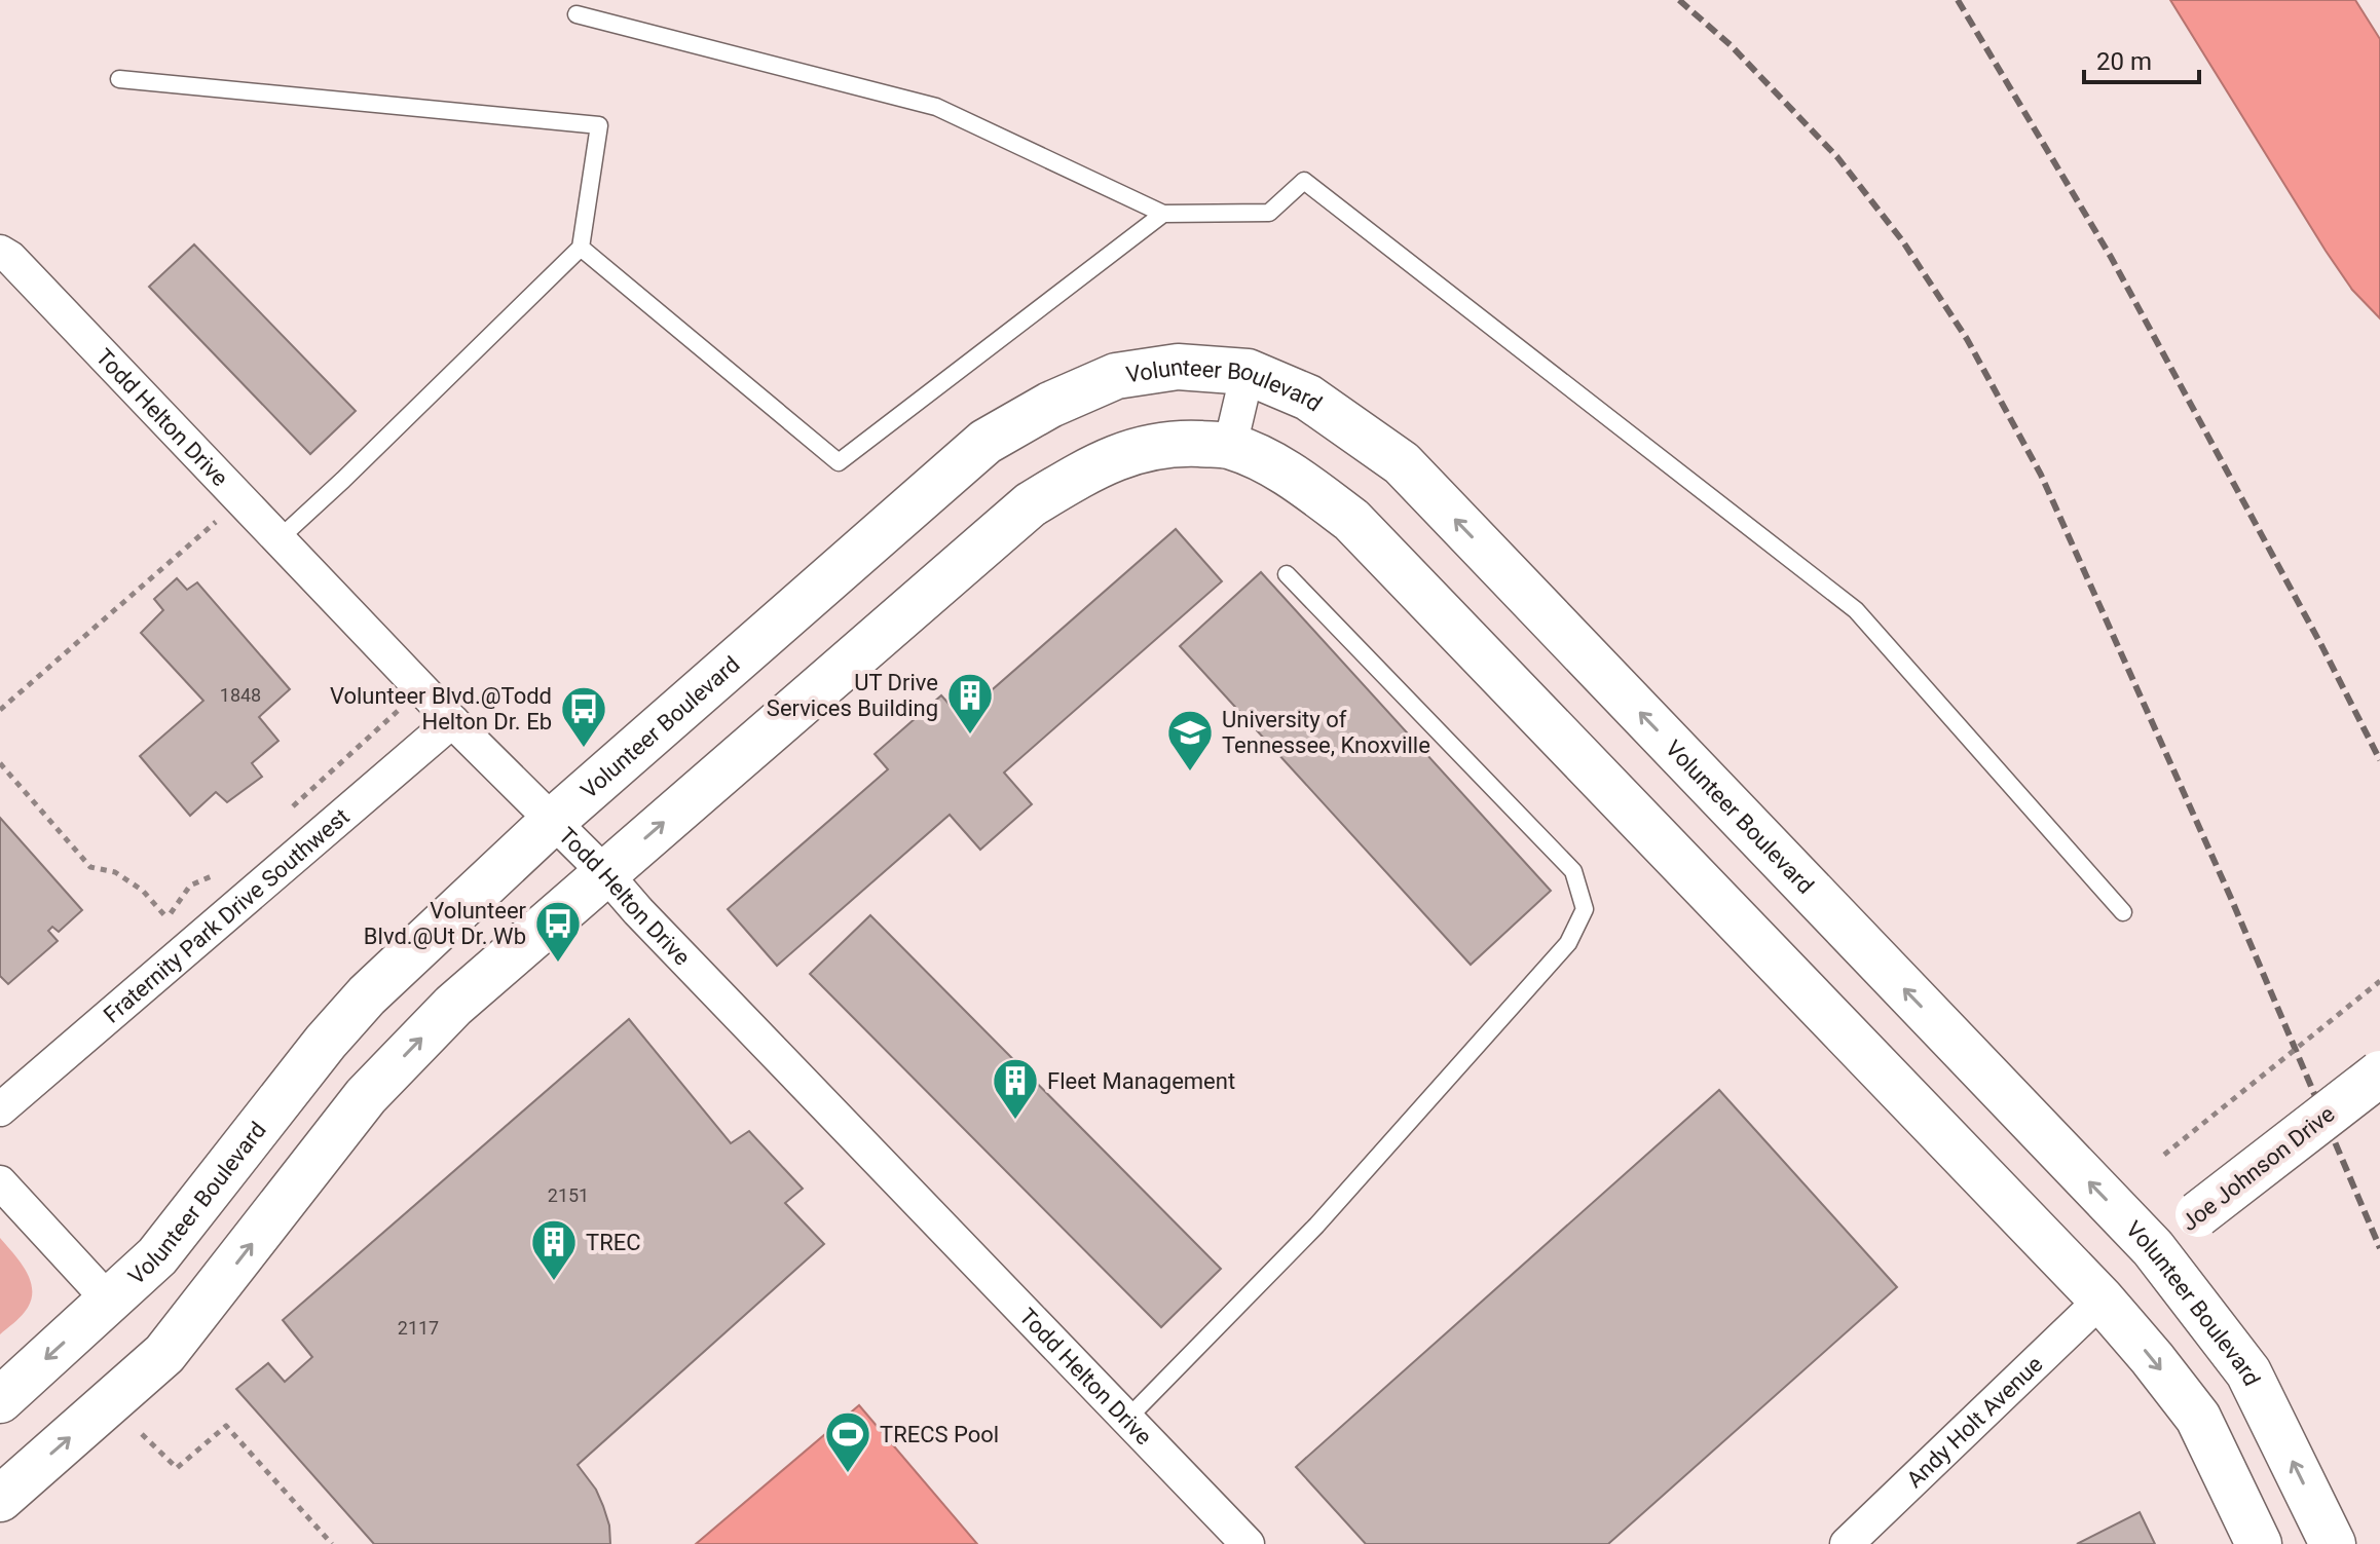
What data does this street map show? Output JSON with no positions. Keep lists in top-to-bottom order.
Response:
{
  "streets": {
    "street": [
      "Volunteer Boulevard",
      "Todd Helton Drive",
      "Fraternity Park Drive Southwest",
      "Joe Johnson Drive",
      "Andy Holt Avenue"
    ]
  },
  "crossings": [
    ["Volunteer Boulevard", "Todd Helton Drive"],
    ["Volunteer Boulevard", "Joe Johnson Drive"],
    ["Todd Helton Drive", "Fraternity Park Drive Southwest"],
    ["Joe Johnson Drive", "Andy Holt Avenue"]
  ],
  "places": {
    "building": ["UT Drive Services Building", "Fleet Management", "TREC"],
    "bus stop": ["Volunteer Blvd.@Todd Helton Dr. Eb", "Volunteer Blvd.@Ut Dr. Wb"],
    "school or university": ["University of Tennessee, Knoxville"],
    "sports": ["TRECS Pool"]
  },
  "house_numbers": ["1848", "2151", "2117"],
  "scale_bar": "20 m"
}
